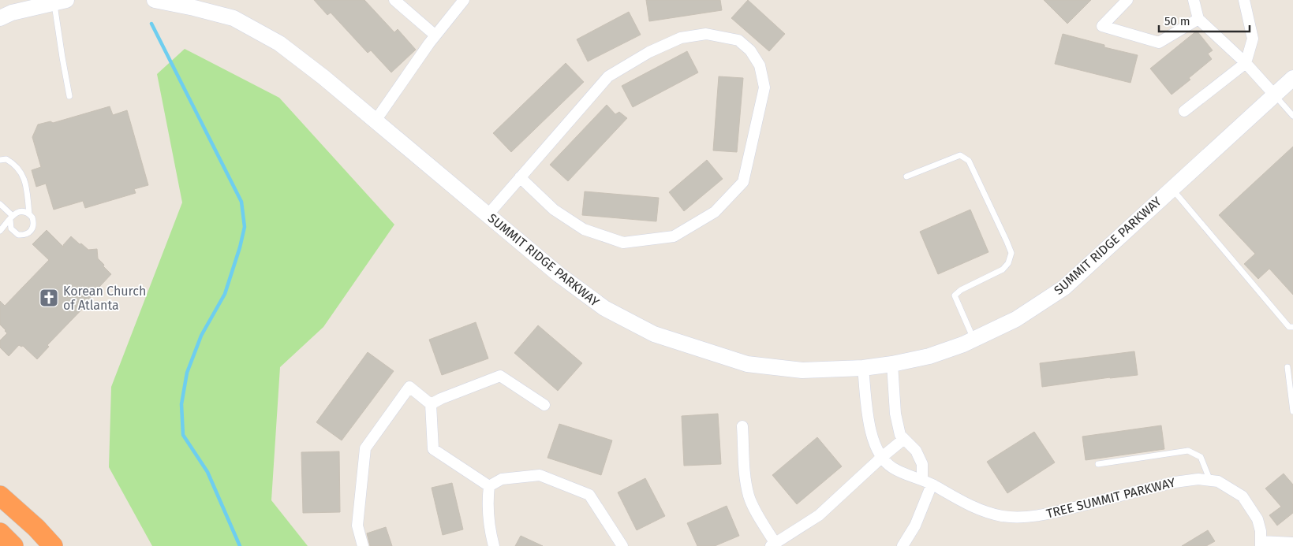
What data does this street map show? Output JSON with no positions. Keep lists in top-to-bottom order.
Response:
{
  "streets": {
    "street": ["SUMMIT RIDGE PARKWAY", "TREE SUMMIT PARKWAY"]
  },
  "crossings": [
    ["SUMMIT RIDGE PARKWAY", "TREE SUMMIT PARKWAY"]
  ],
  "places": {
    "church": ["Korean Church of Atlanta"]
  },
  "scale_bar": "50 m"
}
